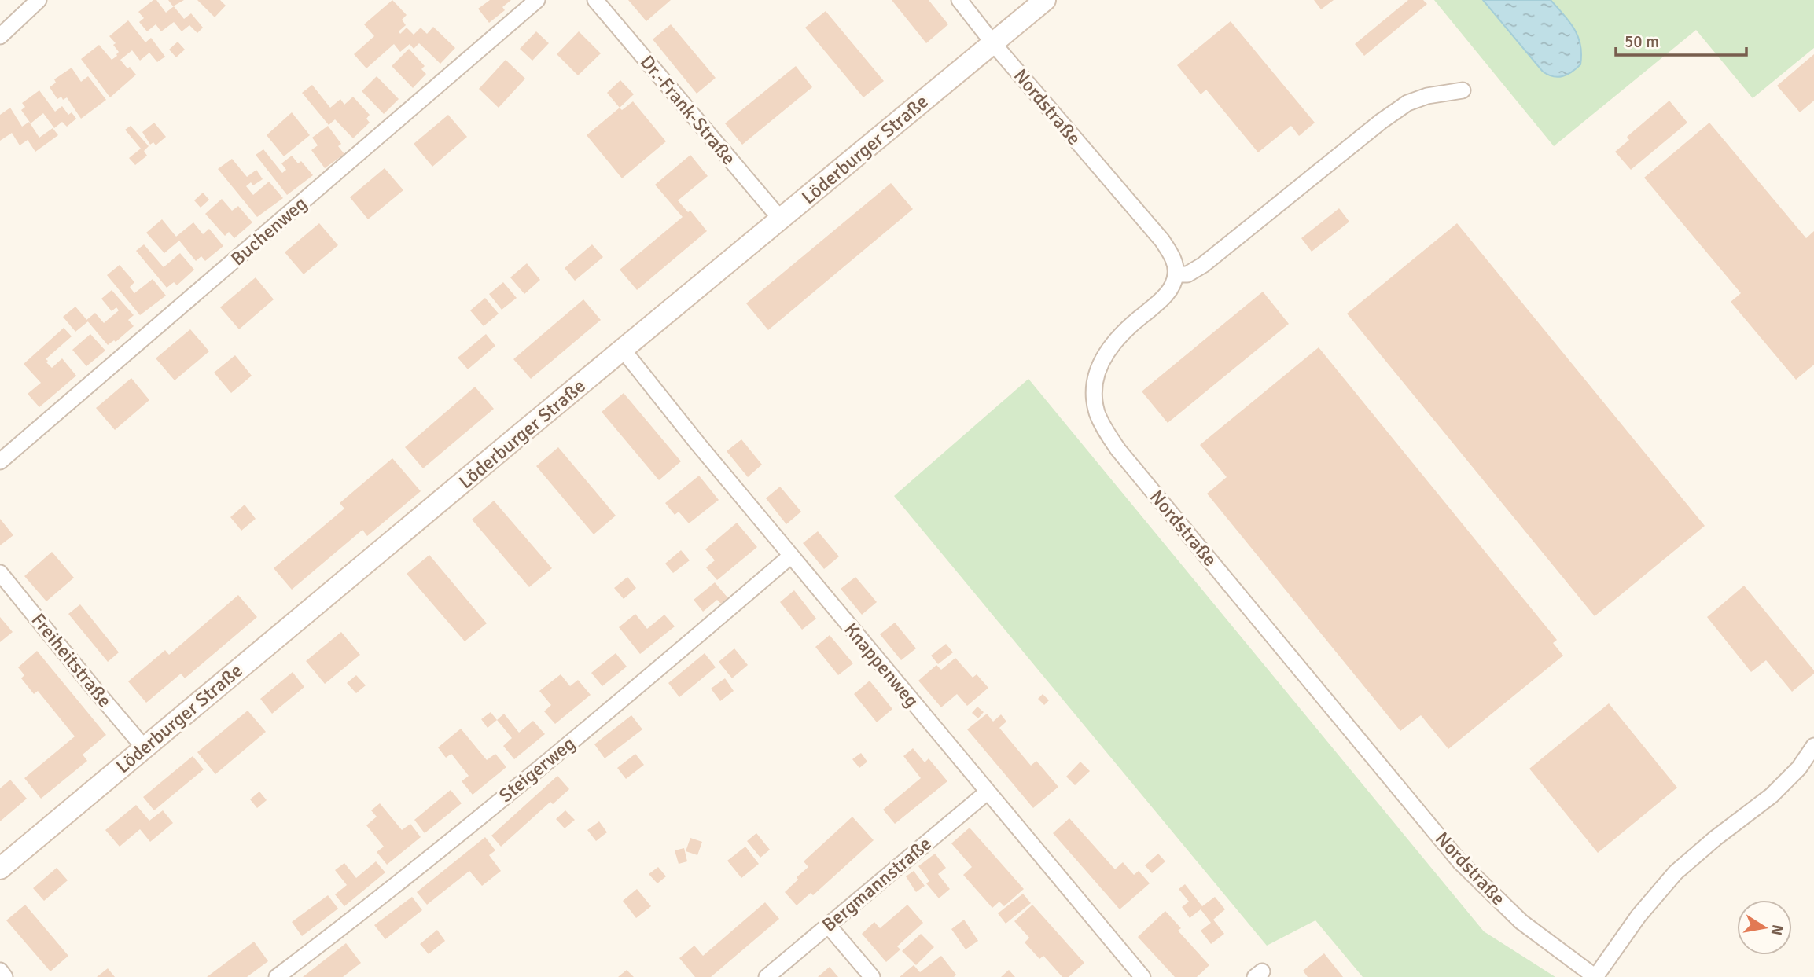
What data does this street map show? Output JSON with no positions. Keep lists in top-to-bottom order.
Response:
{
  "streets": {
    "street": [
      "Nordstraße",
      "Dr.-Frank-Straße",
      "Löderburger Straße",
      "Buchenweg",
      "Freiheitstraße",
      "Knappenweg",
      "Steigerweg",
      "Bergmannstraße"
    ]
  },
  "crossings": [
    ["Nordstraße", "Löderburger Straße"],
    ["Dr.-Frank-Straße", "Löderburger Straße"],
    ["Löderburger Straße", "Freiheitstraße"],
    ["Löderburger Straße", "Knappenweg"],
    ["Knappenweg", "Steigerweg"],
    ["Knappenweg", "Bergmannstraße"]
  ],
  "scale_bar": "50 m",
  "north": "right"
}
